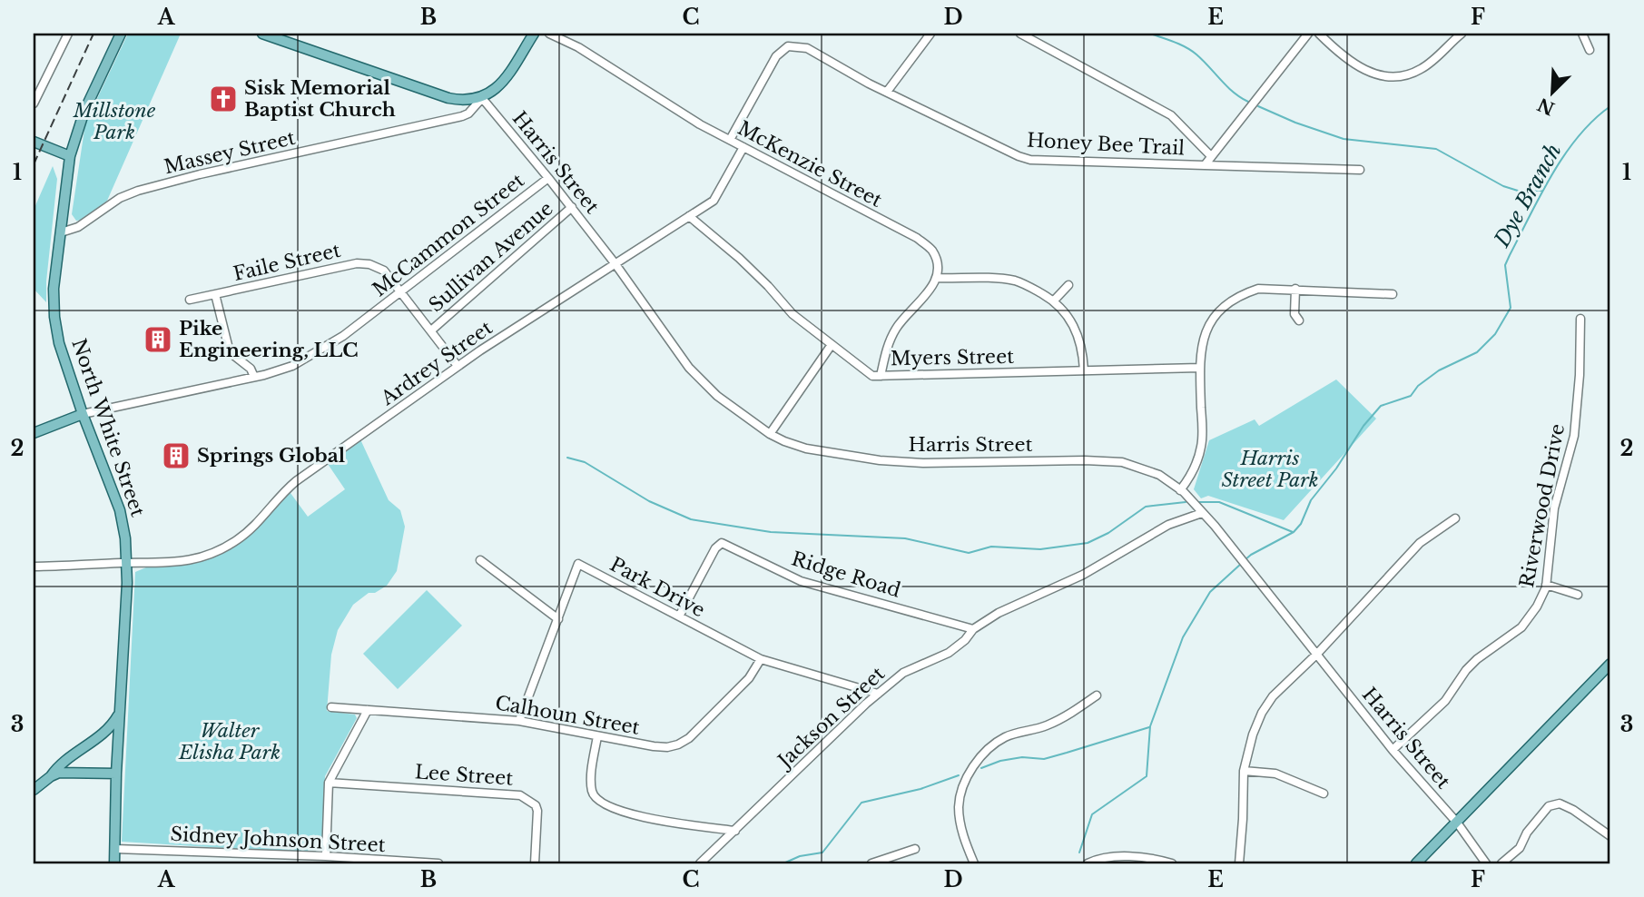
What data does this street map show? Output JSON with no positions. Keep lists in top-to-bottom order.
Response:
{
  "streets": {
    "main road": ["North White Street"],
    "street": [
      "Honey Bee Trail",
      "Massey Street",
      "Harris Street",
      "McKenzie Street",
      "McCammon Street",
      "Sullivan Avenue",
      "Faile Street",
      "Myers Street",
      "Ardrey Street",
      "Riverwood Drive",
      "Ridge Road",
      "Park Drive",
      "Calhoun Street",
      "Jackson Street",
      "Lee Street",
      "Sidney Johnson Street"
    ]
  },
  "crossings": [
    ["Honey Bee Trail", "McKenzie Street"],
    ["Massey Street", "Harris Street"],
    ["Massey Street", "North White Street"],
    ["Harris Street", "McCammon Street"],
    ["Harris Street", "Sullivan Avenue"],
    ["Harris Street", "Ardrey Street"],
    ["Harris Street", "Riverwood Drive"],
    ["Harris Street", "Jackson Street"],
    ["McKenzie Street", "Ardrey Street"],
    ["McCammon Street", "Faile Street"],
    ["McCammon Street", "North White Street"],
    ["Sullivan Avenue", "Faile Street"],
    ["Faile Street", "Ardrey Street"],
    ["Myers Street", "Ardrey Street"],
    ["Ardrey Street", "North White Street"],
    ["North White Street", "Sidney Johnson Street"],
    ["Ridge Road", "Park Drive"],
    ["Ridge Road", "Jackson Street"],
    ["Park Drive", "Calhoun Street"],
    ["Park Drive", "Jackson Street"]
  ],
  "water": ["Dye Branch"],
  "parks": ["Millstone Park", "Harris Street Park", "Walter Elisha Park"],
  "places": {
    "church": ["Sisk Memorial Baptist Church"],
    "building": ["Pike Engineering, LLC", "Springs Global"]
  },
  "north": "bottom left",
  "grid": {
    "columns": [
      "A",
      "B",
      "C",
      "D",
      "E",
      "F"
    ],
    "rows": ["1", "2", "3"]
  }
}
